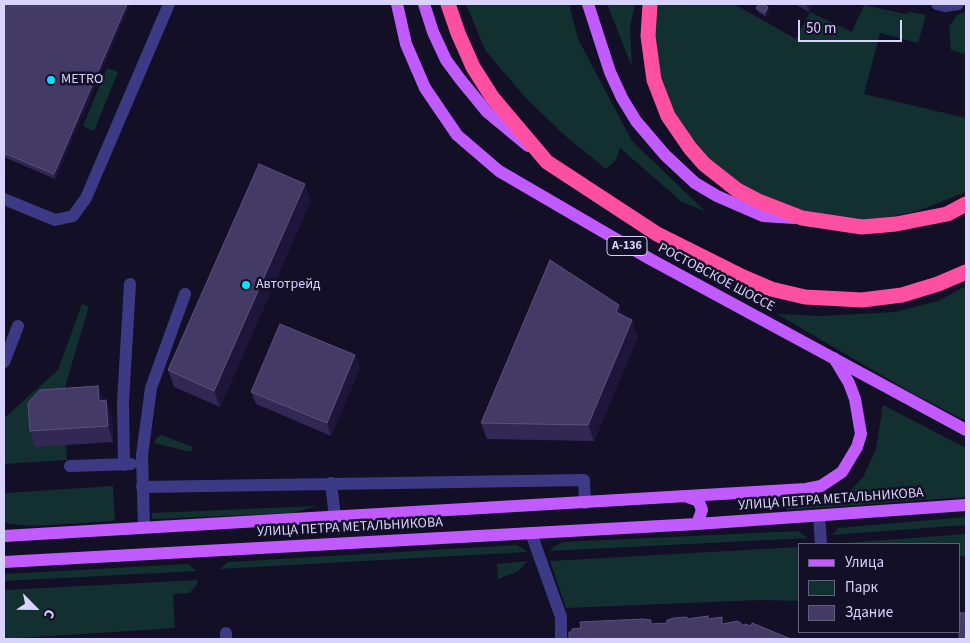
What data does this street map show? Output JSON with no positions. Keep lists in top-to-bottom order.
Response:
{
  "streets": {
    "highway": ["А-136"],
    "main road": ["РОСТОВСКОЕ ШОССЕ", "УЛИЦА ПЕТРА МЕТАЛЬНИКОВА"]
  },
  "crossings": [
    ["РОСТОВСКОЕ ШОССЕ", "УЛИЦА ПЕТРА МЕТАЛЬНИКОВА"]
  ],
  "places": ["METRO", "Автотрейд"],
  "legend": ["Улица", "Парк", "Здание"],
  "scale_bar": "50 m",
  "north": "bottom right"
}
